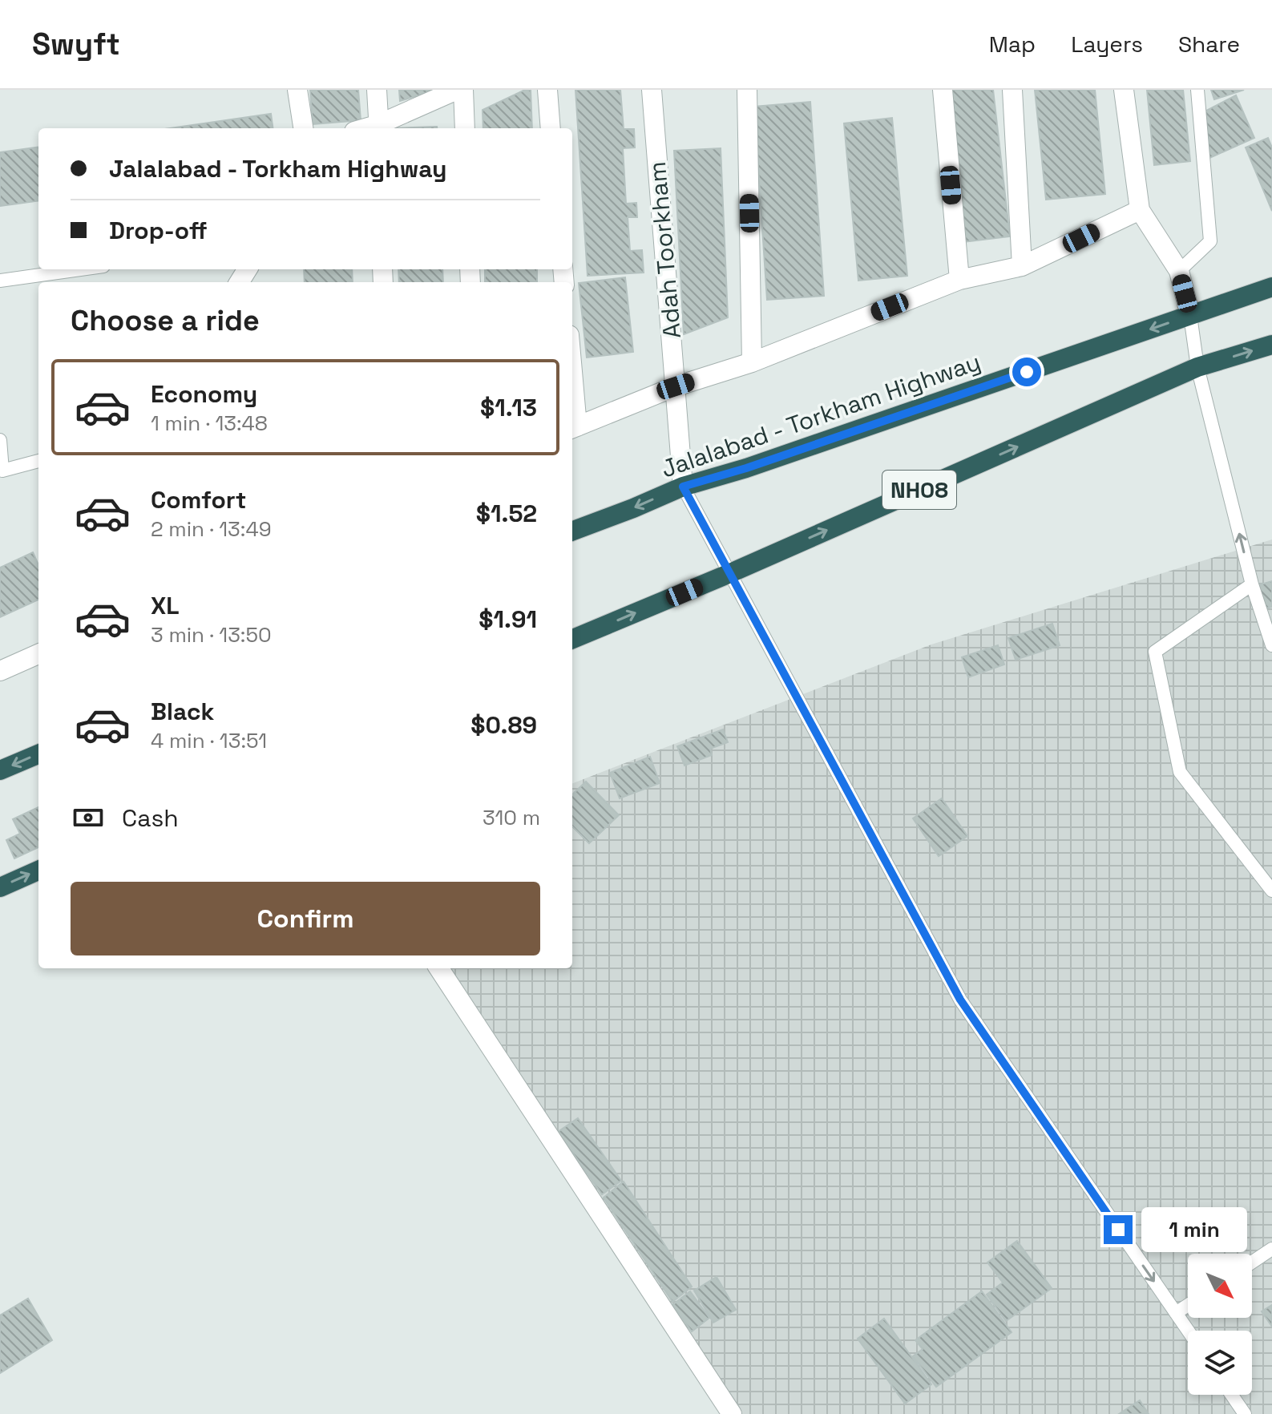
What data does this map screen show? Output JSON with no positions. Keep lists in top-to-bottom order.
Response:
{
  "streets": {
    "highway": ["Jalalabad - Torkham Highway", "NH08"],
    "street": ["Adah Toorkham"]
  },
  "crossings": [
    ["Adah Toorkham", "Jalalabad - Torkham Highway"]
  ],
  "north": "bottom right",
  "page": {
    "header": "Swyft",
    "nav": ["Map", "Layers", "Share"],
    "banner": ["Jalalabad - Torkham Highway", "Drop-off"],
    "heading": "Choose a ride",
    "list": [
      {
        "name": "Economy",
        "note": "1 min · 13:48",
        "value": "$1.13"
      },
      {
        "name": "Comfort",
        "note": "2 min · 13:49",
        "value": "$1.52"
      },
      {
        "name": "XL",
        "note": "3 min · 13:50",
        "value": "$1.91"
      },
      {
        "name": "Black",
        "note": "4 min · 13:51",
        "value": "$0.89"
      }
    ],
    "pay": ["Cash", "310 m"],
    "buttons": "Confirm",
    "bubble": "1 min"
  }
}
